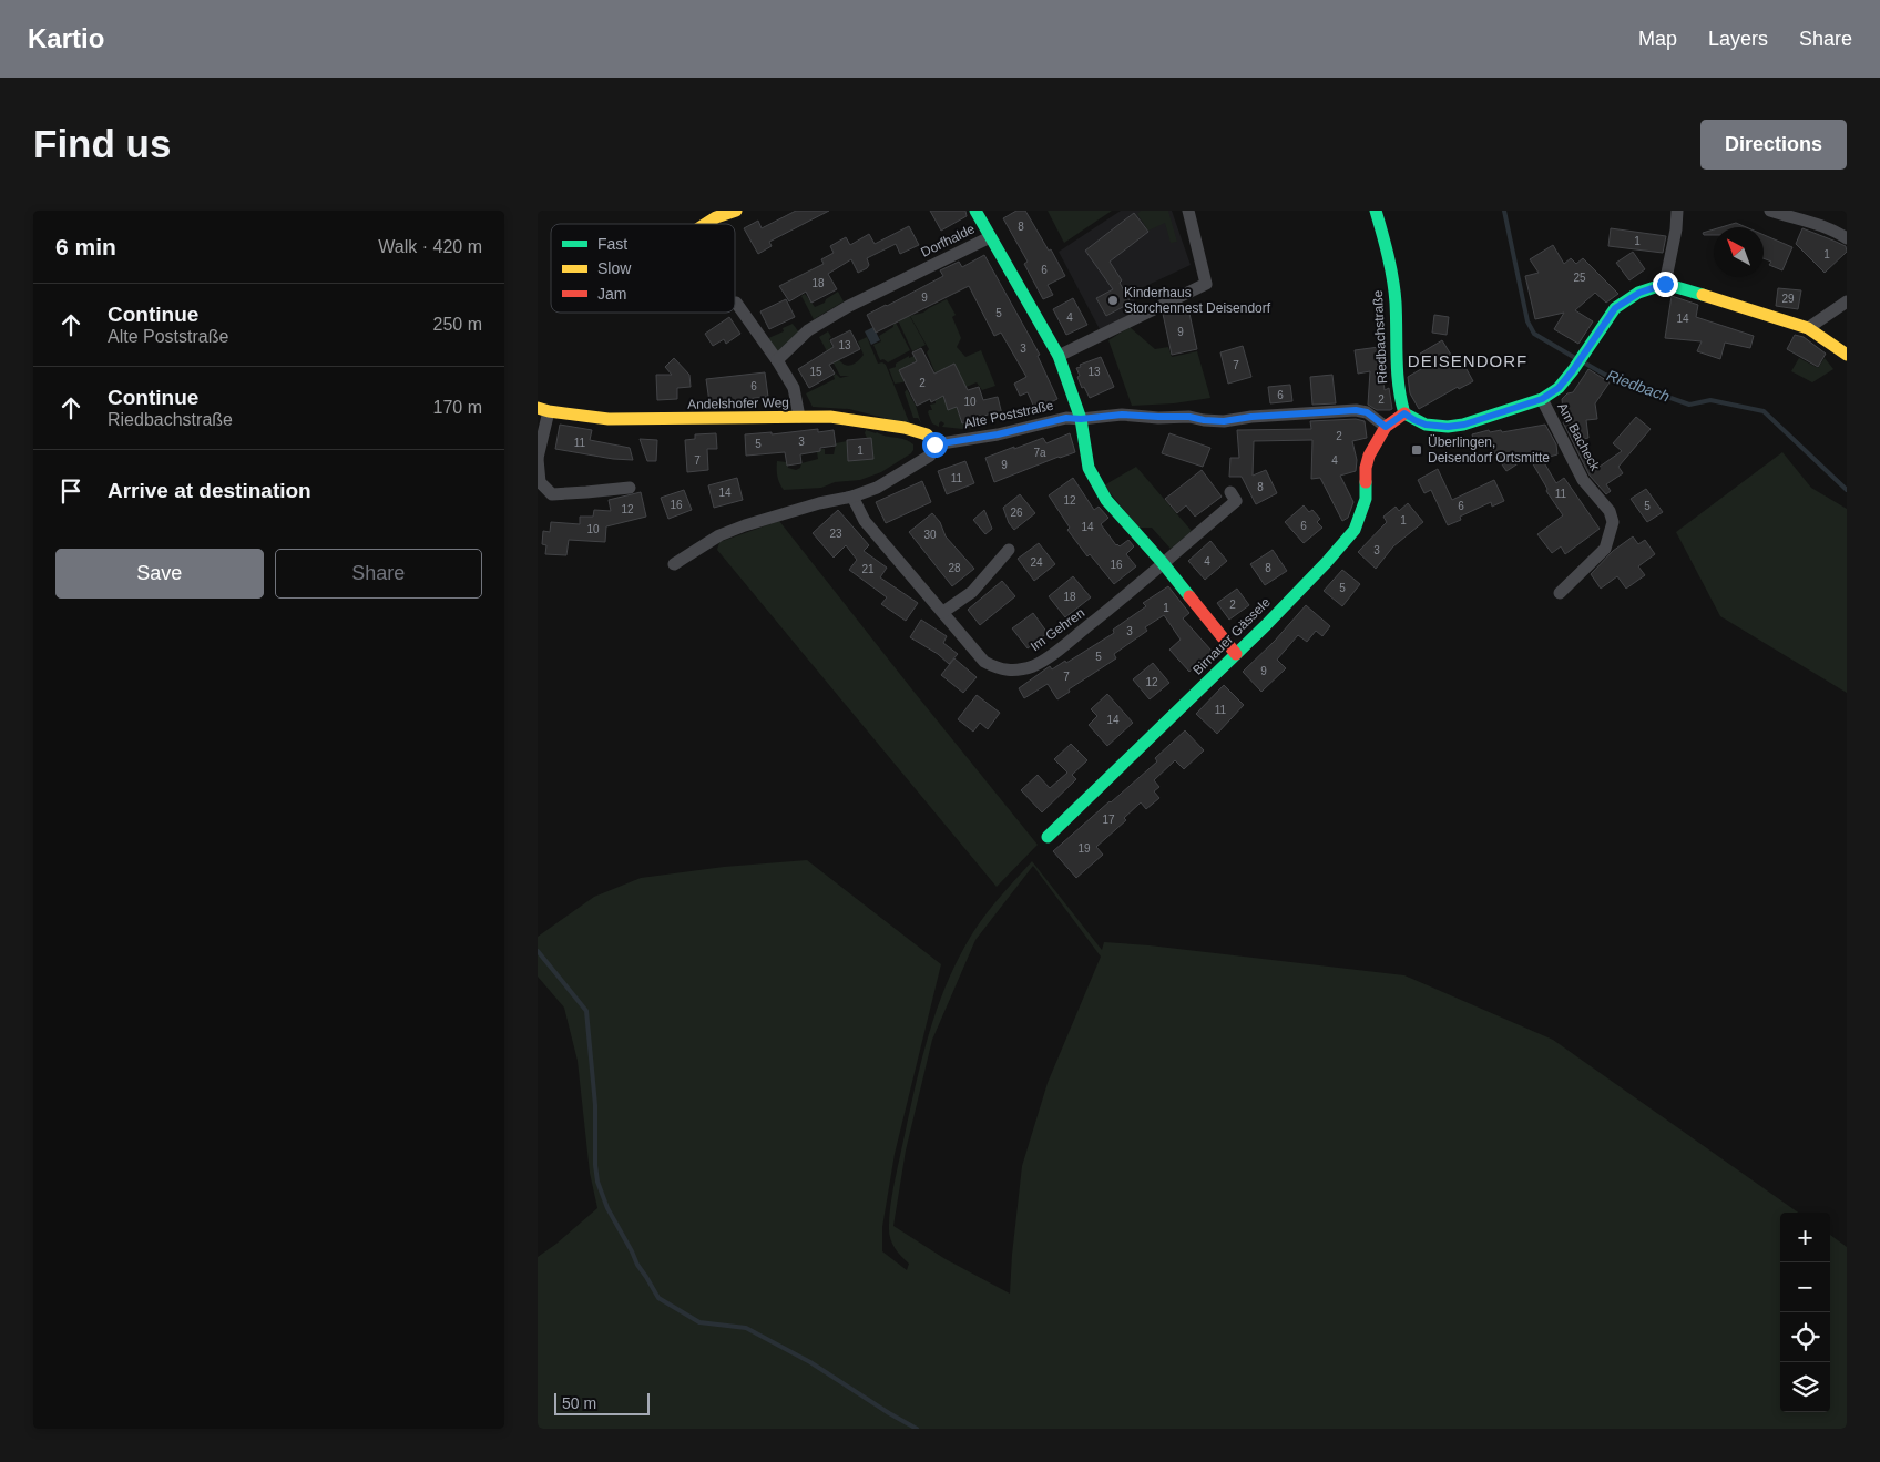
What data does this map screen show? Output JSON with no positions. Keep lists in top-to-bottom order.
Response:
{
  "streets": {
    "street": [
      "Dorfhalde",
      "Riedbachstraße",
      "Andelshofer Weg",
      "Alte Poststraße",
      "Am Bacheck",
      "Im Gehren",
      "Birnauer Gässele"
    ]
  },
  "crossings": [
    ["Dorfhalde", "Alte Poststraße"],
    ["Andelshofer Weg", "Alte Poststraße"],
    ["Alte Poststraße", "Birnauer Gässele"]
  ],
  "districts": ["DEISENDORF"],
  "water": ["Riedbach"],
  "places": {
    "other": ["Kinderhaus Storchennest Deisendorf"],
    "transit": ["Überlingen, Deisendorf Ortsmitte"]
  },
  "house_numbers": [
    "8",
    "1",
    "1",
    "6",
    "25",
    "18",
    "9",
    "29",
    "5",
    "4",
    "14",
    "9",
    "13",
    "3",
    "7",
    "15",
    "13",
    "2",
    "6",
    "6",
    "2",
    "10",
    "2",
    "3",
    "11",
    "5",
    "1",
    "7a",
    "7",
    "4",
    "9",
    "11",
    "8",
    "14",
    "11",
    "12",
    "16",
    "6",
    "5",
    "12",
    "26",
    "1",
    "6",
    "14",
    "10",
    "23",
    "30",
    "3",
    "4",
    "24",
    "16",
    "28",
    "8",
    "21",
    "5",
    "18",
    "2",
    "1",
    "3",
    "5",
    "9",
    "7",
    "12",
    "11",
    "14",
    "17",
    "19"
  ],
  "legend": ["Fast", "Slow", "Jam"],
  "scale_bar": "50 m",
  "north": "top left",
  "page": {
    "header": "Kartio",
    "nav": ["Map", "Layers", "Share"],
    "buttons": [
      "Directions",
      ["Save", "Share"]
    ],
    "title": "Find us",
    "heading": ["6 min", "Walk · 420 m"],
    "list": [
      ["Continue", "Alte Poststraße", "250 m"],
      ["Continue", "Riedbachstraße", "170 m"],
      "Arrive at destination"
    ],
    "map_buttons": ["+", "−"],
    "scale": "50 m"
  }
}
